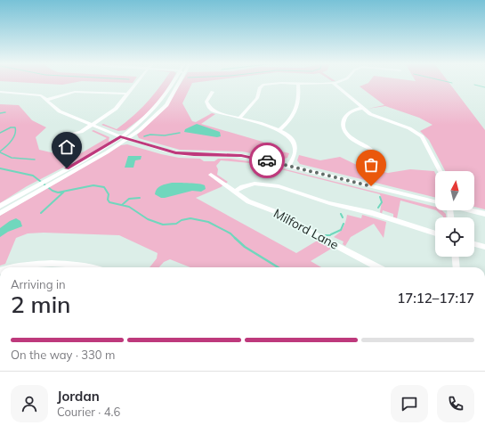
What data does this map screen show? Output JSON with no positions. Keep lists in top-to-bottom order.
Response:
{
  "streets": {
    "street": ["Milford Lane"]
  },
  "north": "top",
  "page": {
    "heading": ["2 min", "Arriving in", "17:12–17:17"],
    "panel": ["Jordan", "Courier · 4.6"],
    "bar": "On the way · 330 m"
  }
}
